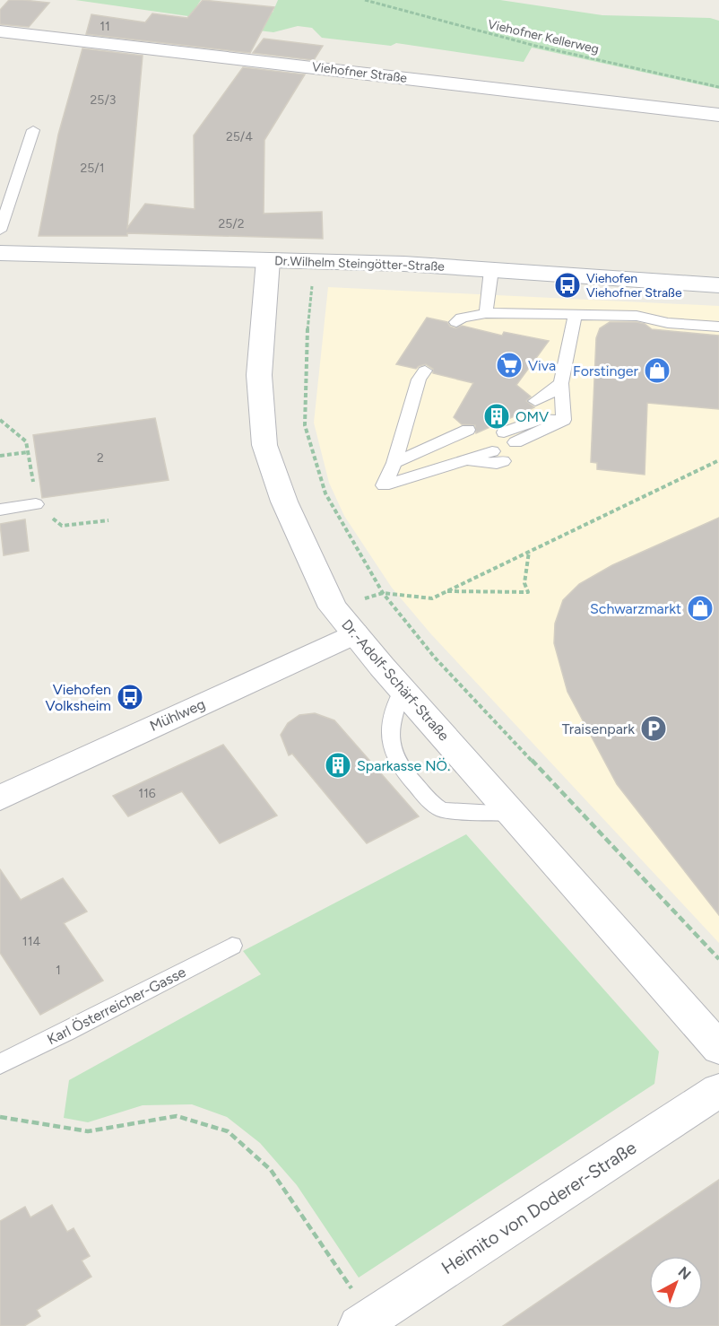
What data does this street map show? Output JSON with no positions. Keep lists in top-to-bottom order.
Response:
{
  "streets": {
    "street": [
      "Viehofner Straße",
      "Dr.Wilhelm Steingötter-Straße",
      "Dr.-Adolf-Schärf-Straße",
      "Mühlweg",
      "Heimito von Doderer-Straße"
    ],
    "lane": ["Karl Österreicher-Gasse"],
    "path": ["Viehofner Kellerweg"]
  },
  "crossings": [
    ["Dr.Wilhelm Steingötter-Straße", "Dr.-Adolf-Schärf-Straße"],
    ["Dr.-Adolf-Schärf-Straße", "Mühlweg"]
  ],
  "places": {
    "bus stop": ["Viehofen Viehofner Straße", "Viehofen Volksheim"],
    "supermarket": ["Viva"],
    "shop": ["Forstinger", "Schwarzmarkt"],
    "building": ["OMV", "Sparkasse NÖ."],
    "parking": ["Traisenpark"]
  },
  "house_numbers": [
    "11",
    "25/3",
    "25/4",
    "25/1",
    "25/2",
    "2",
    "116",
    "114",
    "1"
  ],
  "north": "top right"
}
